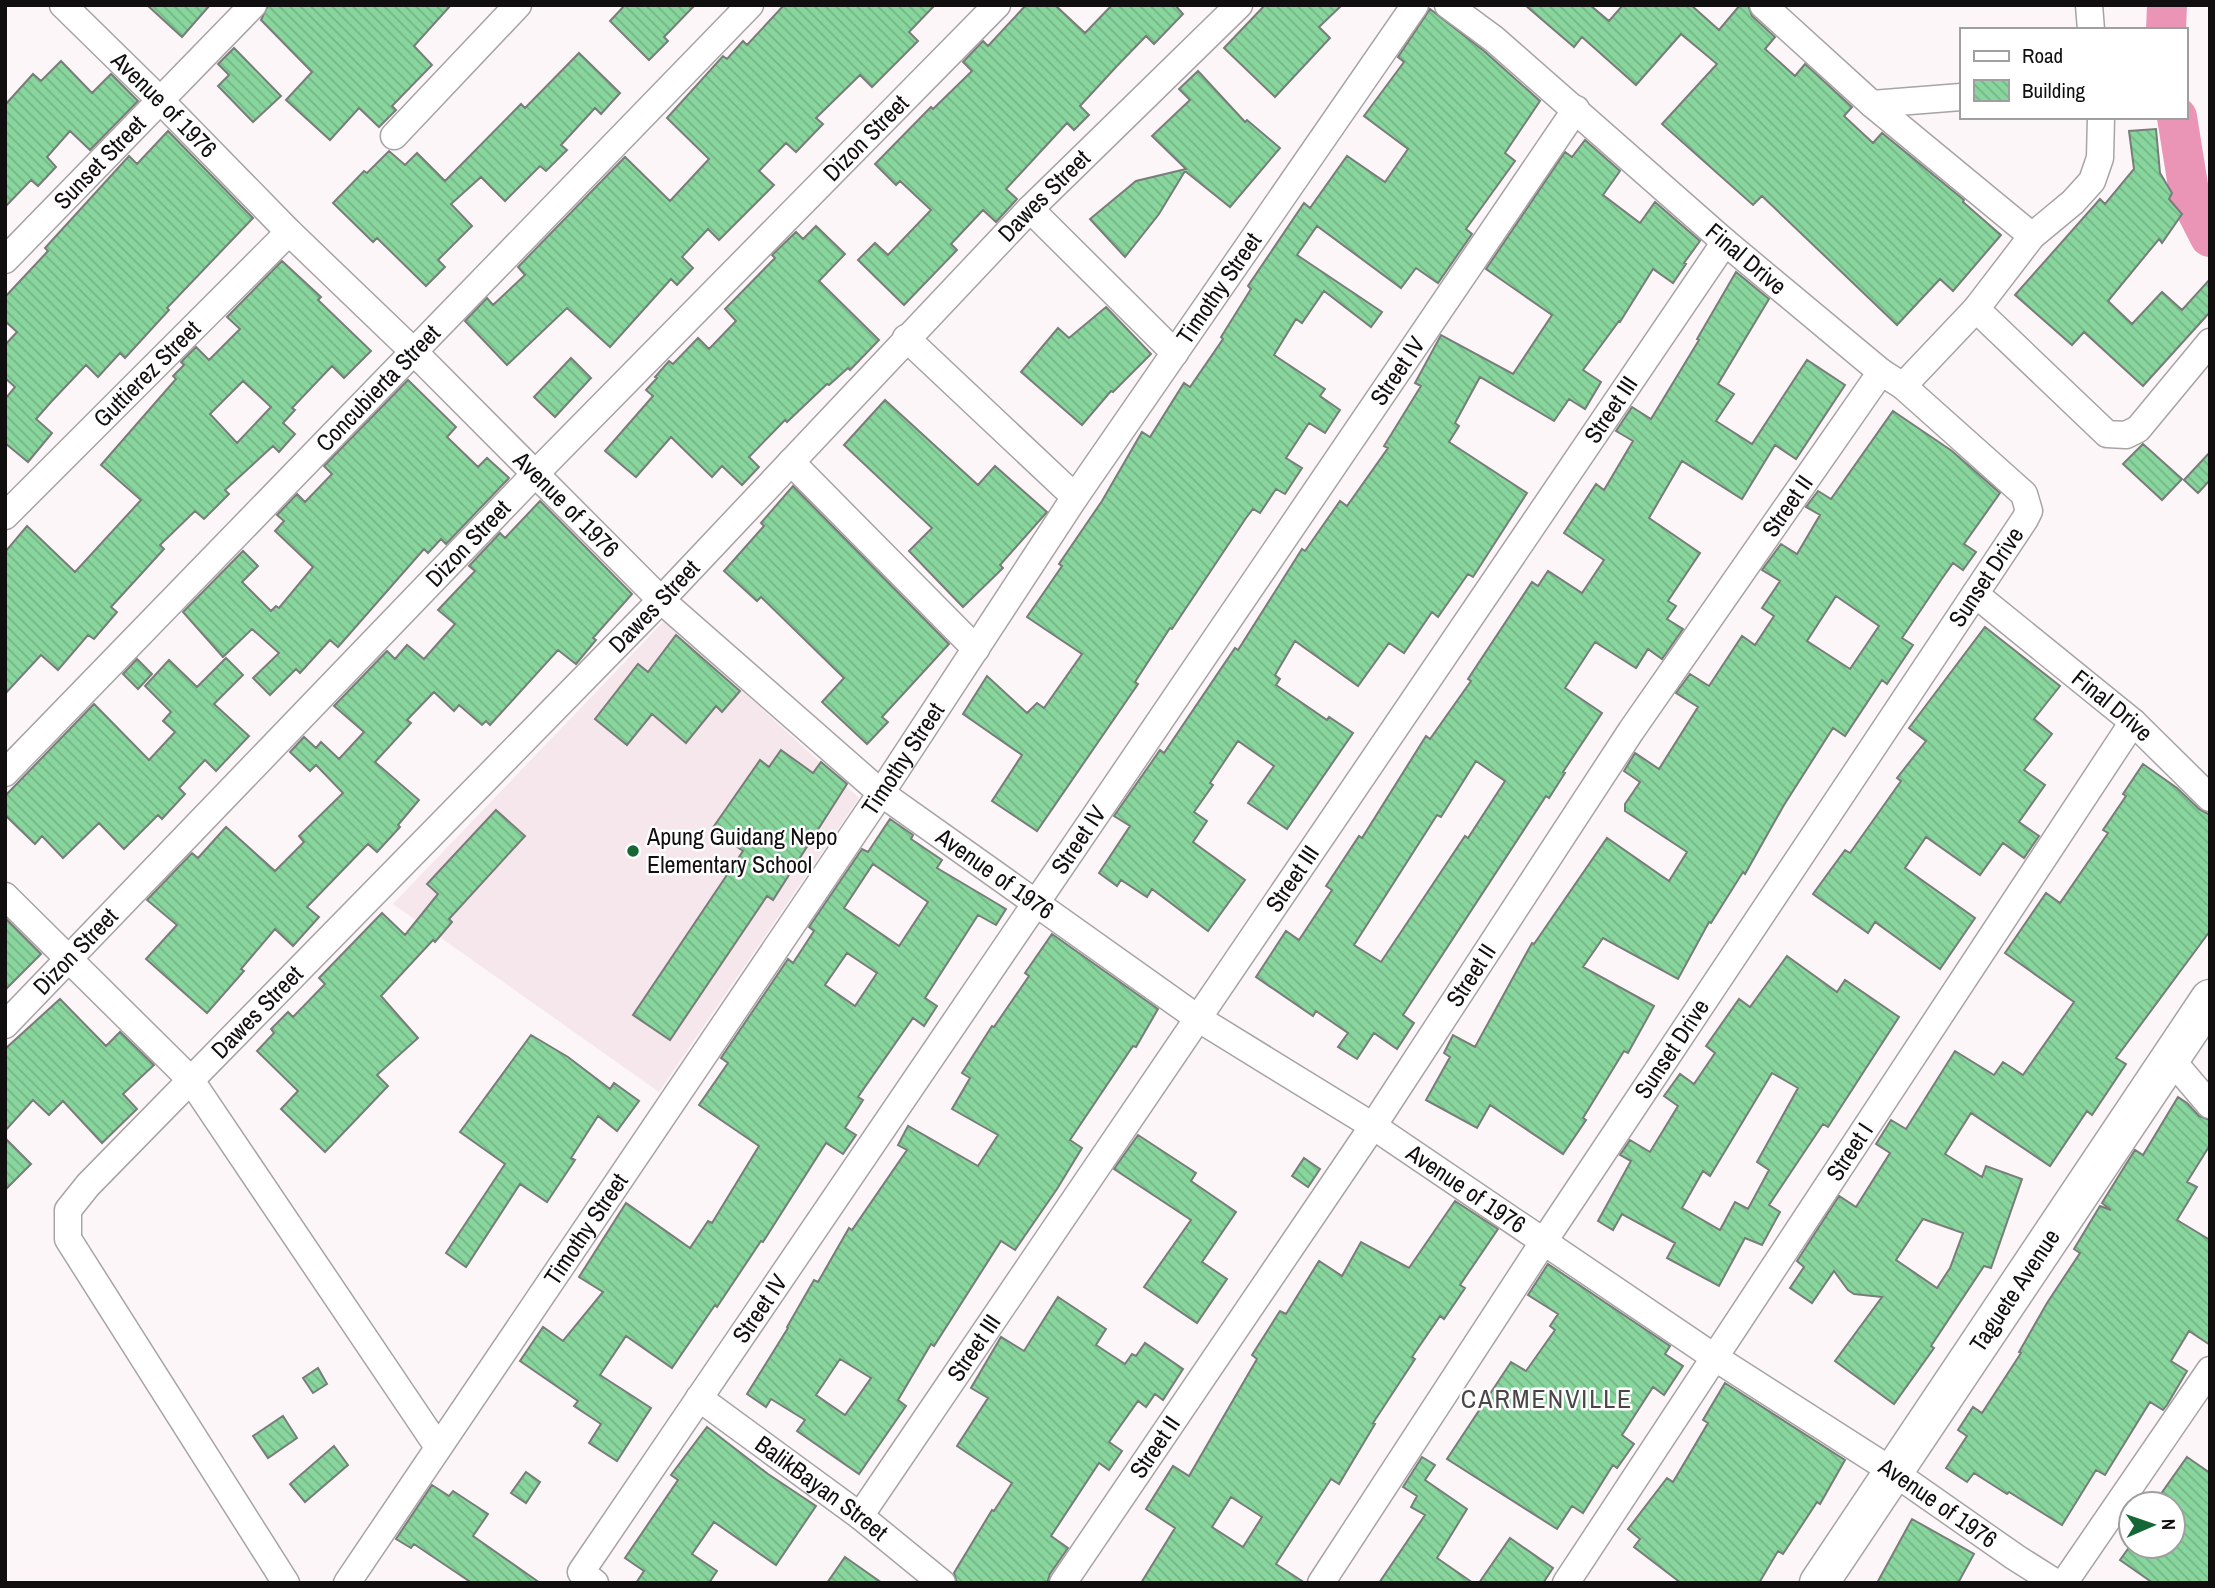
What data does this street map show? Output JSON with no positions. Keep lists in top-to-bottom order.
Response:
{
  "streets": {
    "street": [
      "Avenue of 1976",
      "Dizon Street",
      "Sunset Street",
      "Dawes Street",
      "Final Drive",
      "Timothy Street",
      "Street IV",
      "Guttierez Street",
      "Concubierta Street",
      "Street III",
      "Street II",
      "Sunset Drive",
      "Street I",
      "Taguete Avenue",
      "BalikBayan Street"
    ]
  },
  "crossings": [
    ["Avenue of 1976", "Dizon Street"],
    ["Avenue of 1976", "Sunset Street"],
    ["Avenue of 1976", "Dawes Street"],
    ["Avenue of 1976", "Timothy Street"],
    ["Avenue of 1976", "Street IV"],
    ["Avenue of 1976", "Guttierez Street"],
    ["Avenue of 1976", "Concubierta Street"],
    ["Avenue of 1976", "Street III"],
    ["Avenue of 1976", "Street II"],
    ["Avenue of 1976", "Sunset Drive"],
    ["Avenue of 1976", "Street I"],
    ["Avenue of 1976", "Taguete Avenue"],
    ["Final Drive", "Street IV"],
    ["Final Drive", "Street III"],
    ["Final Drive", "Street II"],
    ["Final Drive", "Sunset Drive"],
    ["Final Drive", "Street I"],
    ["Street IV", "BalikBayan Street"],
    ["Street III", "BalikBayan Street"]
  ],
  "districts": ["CARMENVILLE"],
  "places": ["Apung Guidang Nepo Elementary School"],
  "legend": ["Road", "Building"],
  "north": "right"
}
